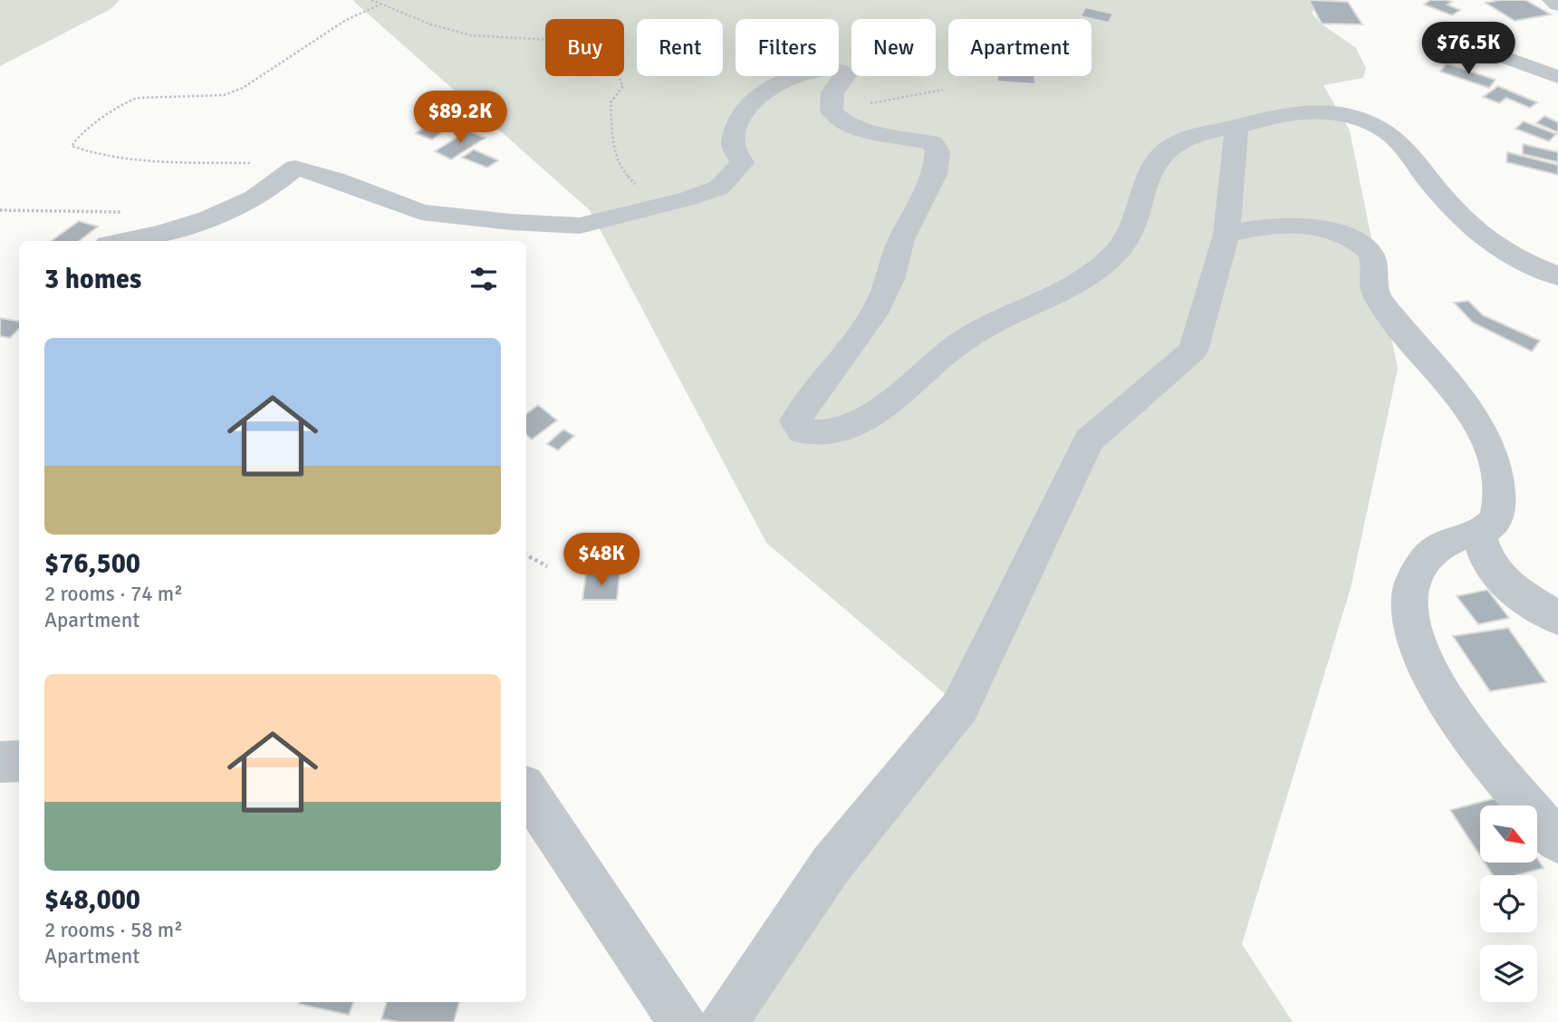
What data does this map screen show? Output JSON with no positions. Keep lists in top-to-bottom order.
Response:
{
  "north": "bottom right",
  "page": {
    "chip": [
      "Buy",
      "Rent",
      "Filters",
      "New",
      "Apartment"
    ],
    "price": ["$76.5K", "$89.2K", "$48K"],
    "heading": "3 homes",
    "list": [
      {
        "name": "$76,500",
        "note": "2 rooms · 74 m² · Apartment"
      },
      {
        "name": "$48,000",
        "note": "2 rooms · 58 m² · Apartment"
      }
    ]
  }
}
